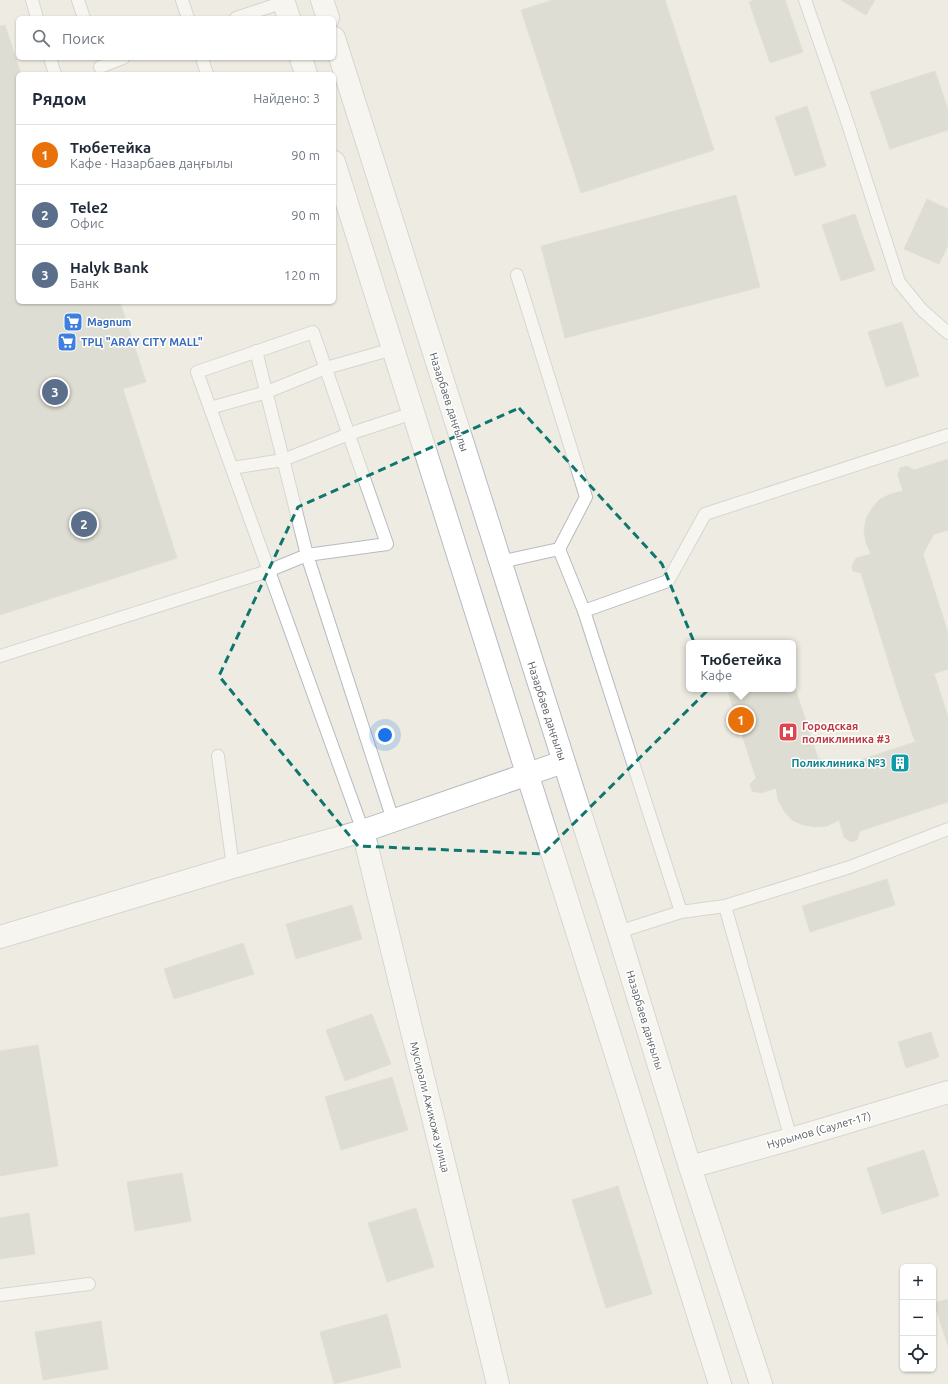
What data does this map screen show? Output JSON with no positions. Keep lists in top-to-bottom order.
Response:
{
  "streets": {
    "main road": ["Назарбаев даңғылы", "Мусирали Ажикожа улица", "Нурымов (Саулет-17)"]
  },
  "crossings": [
    ["Назарбаев даңғылы", "Нурымов (Саулет-17)"]
  ],
  "places": {
    "supermarket": ["Magnum", "ТРЦ \"ARAY CITY MALL\""],
    "hospital": ["Городская поликлиника #3"],
    "building": ["Поликлиника №3"]
  },
  "page": {
    "search": "Поиск",
    "heading": ["Рядом", "Найдено: 3"],
    "list": [
      {
        "mark": "1",
        "name": "Тюбетейка",
        "note": "Кафе · Назарбаев даңғылы",
        "value": "90 m"
      },
      {
        "mark": "2",
        "name": "Tele2",
        "note": "Офис",
        "value": "90 m"
      },
      {
        "mark": "3",
        "name": "Halyk Bank",
        "note": "Банк",
        "value": "120 m"
      }
    ],
    "pins": ["3", "2", "1"],
    "popup": ["Тюбетейка", "Кафе"],
    "map_buttons": ["+", "−"]
  }
}
